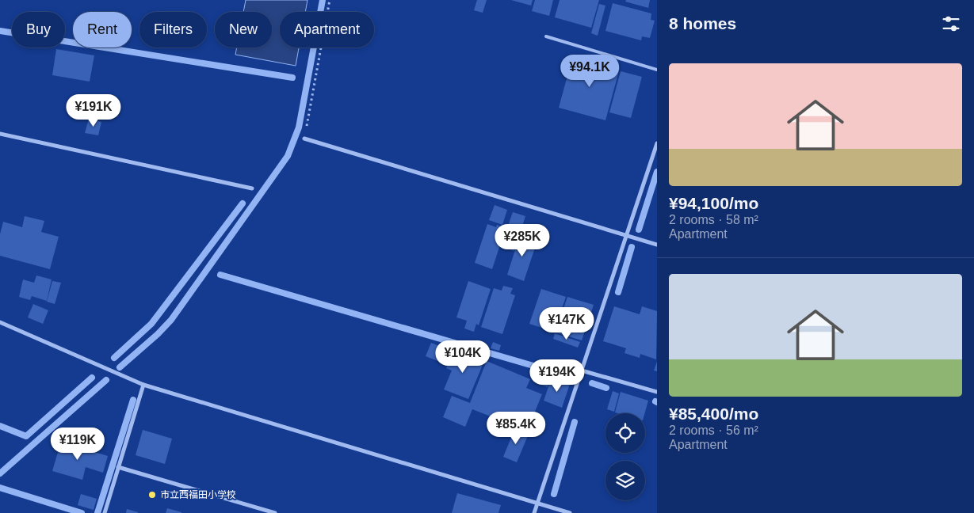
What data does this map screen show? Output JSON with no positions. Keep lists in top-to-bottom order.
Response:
{
  "places": ["市立西福田小学校"],
  "page": {
    "heading": "8 homes",
    "chip": [
      "Buy",
      "Rent",
      "Filters",
      "New",
      "Apartment"
    ],
    "list": [
      {
        "name": "¥94,100/mo",
        "note": "2 rooms · 58 m² · Apartment"
      },
      {
        "name": "¥85,400/mo",
        "note": "2 rooms · 56 m² · Apartment"
      }
    ],
    "price": [
      "¥94.1K",
      "¥191K",
      "¥285K",
      "¥147K",
      "¥104K",
      "¥194K",
      "¥85.4K",
      "¥119K"
    ]
  }
}
